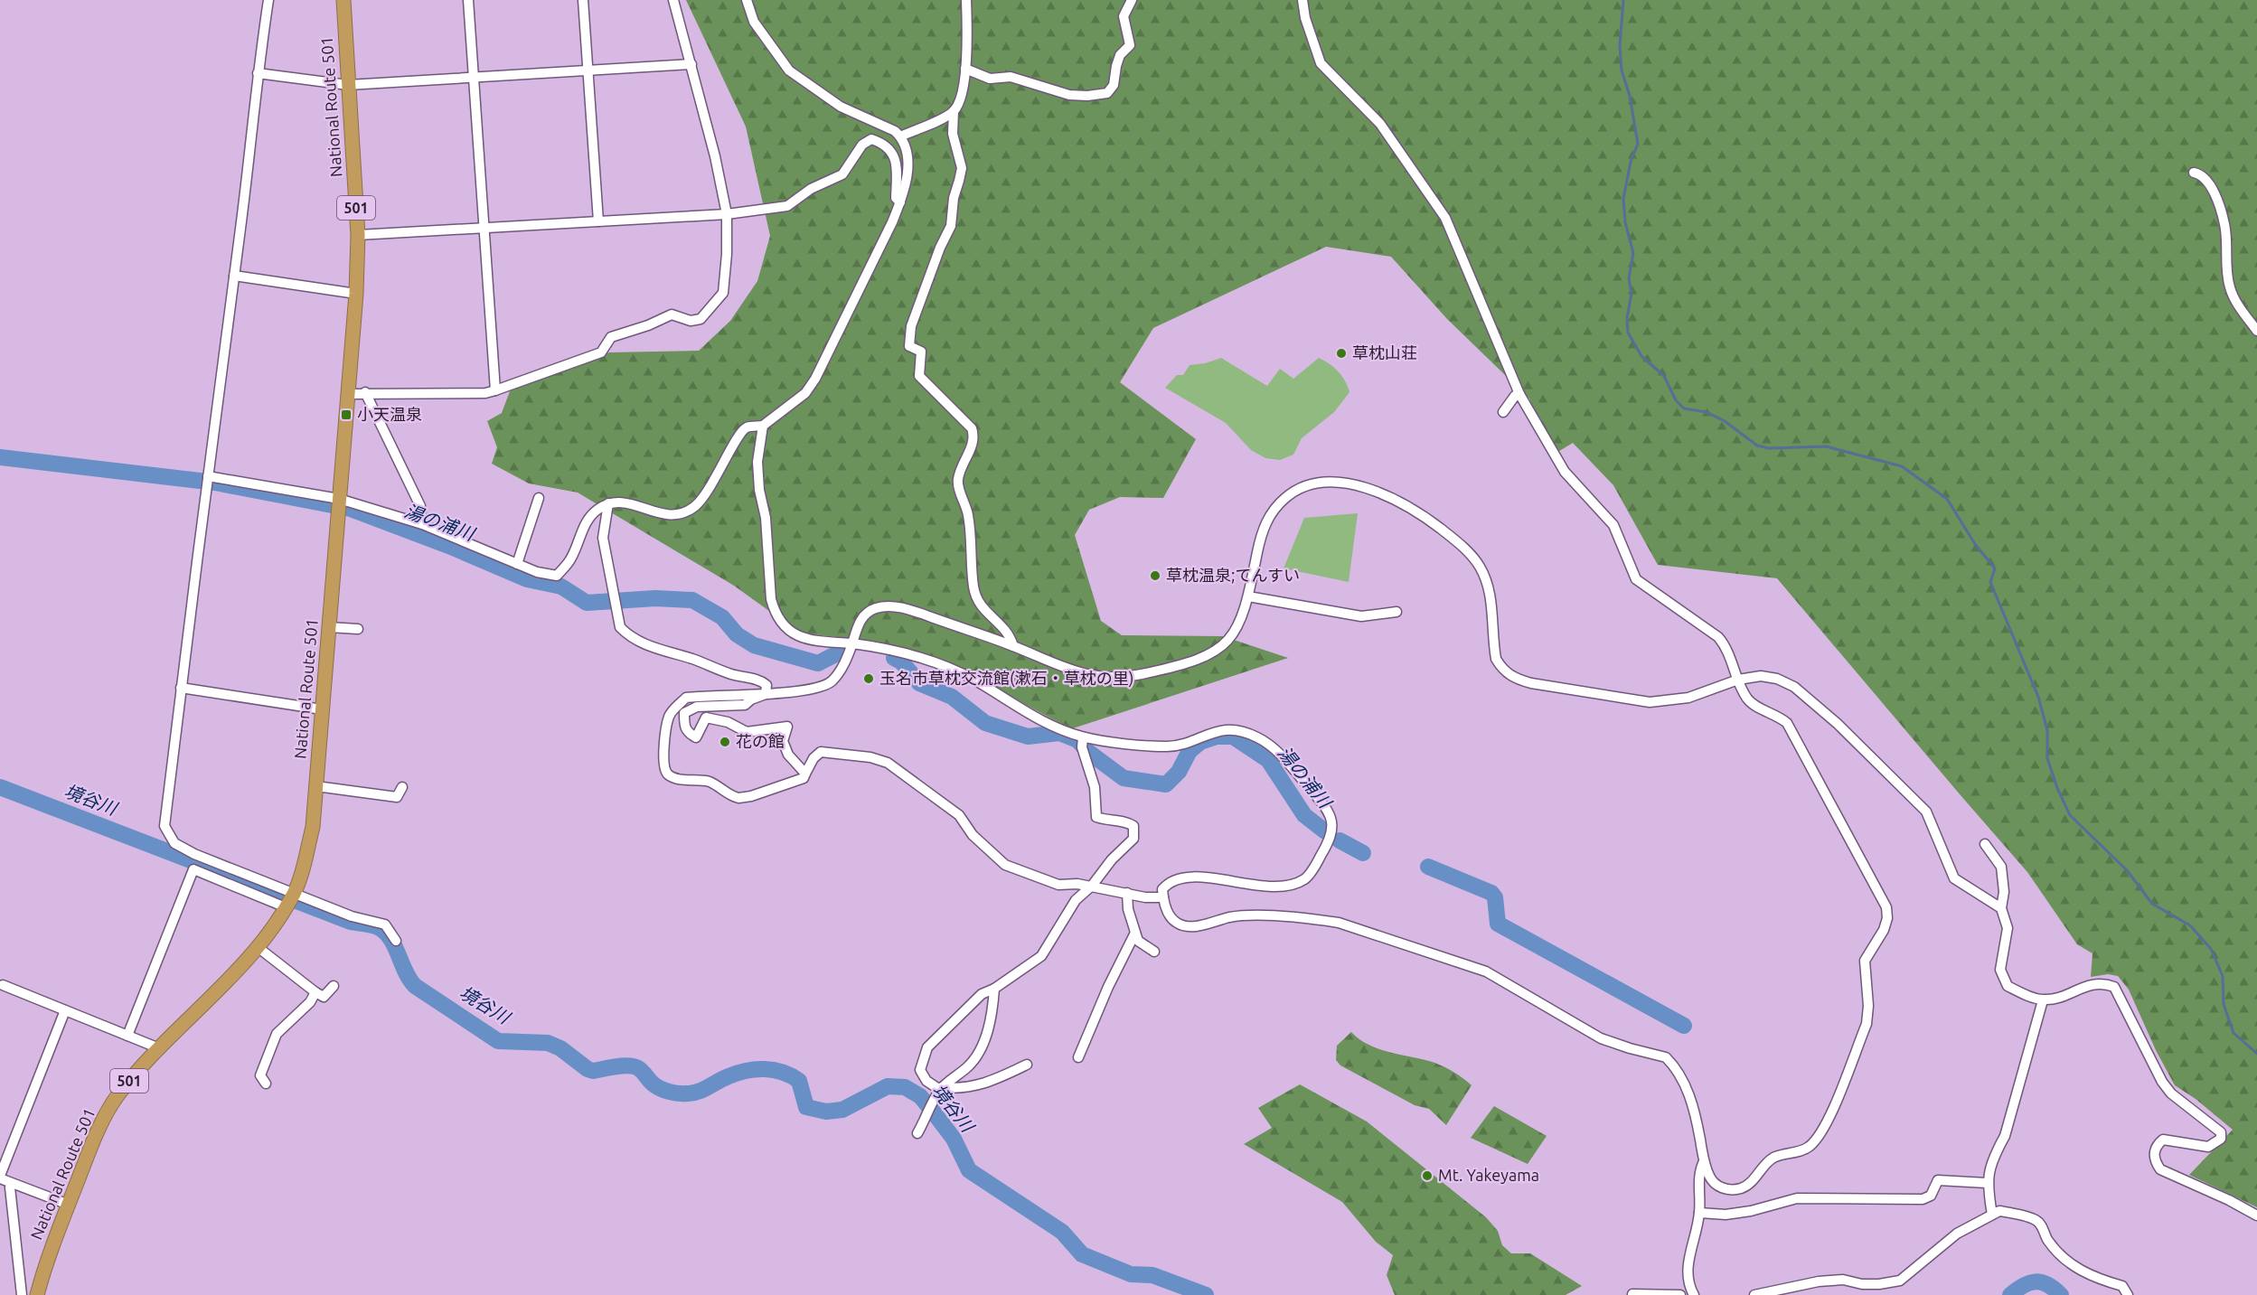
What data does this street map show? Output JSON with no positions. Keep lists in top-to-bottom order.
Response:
{
  "streets": {
    "highway": ["National Route 501", "501"]
  },
  "water": ["湯の浦川", "境谷川"],
  "places": {
    "other": [
      "草枕山荘",
      "草枕温泉;てんすい",
      "玉名市草枕交流館(漱石・草枕の里)",
      "花の館",
      "Mt. Yakeyama"
    ],
    "transit": ["小天温泉"]
  }
}
